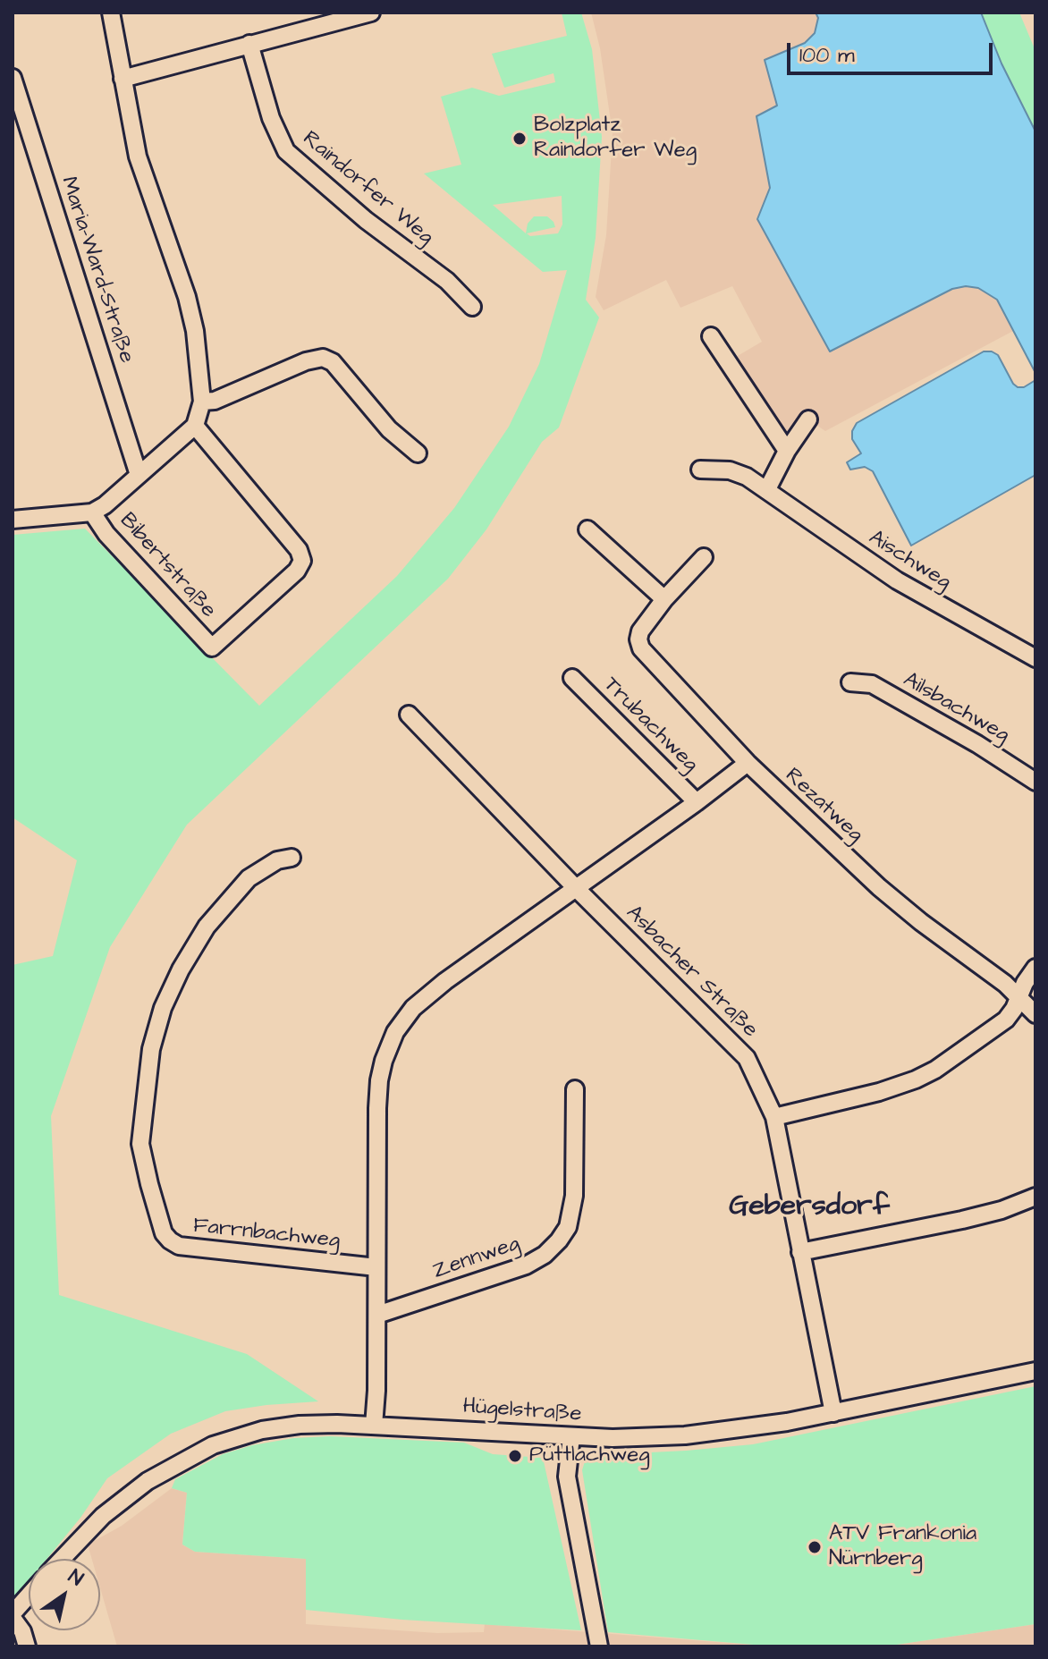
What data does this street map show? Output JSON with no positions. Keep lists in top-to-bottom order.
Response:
{
  "streets": {
    "street": [
      "Raindorfer Weg",
      "Maria-Ward-Straße",
      "Aischweg",
      "Bibertstraße",
      "Ailsbachweg",
      "Trubachweg",
      "Rezatweg",
      "Asbacher Straße",
      "Farrnbachweg",
      "Zennweg",
      "Hügelstraße"
    ]
  },
  "crossings": [
    ["Maria-Ward-Straße", "Bibertstraße"],
    ["Trubachweg", "Rezatweg"],
    ["Trubachweg", "Asbacher Straße"],
    ["Asbacher Straße", "Hügelstraße"]
  ],
  "districts": ["Gebersdorf"],
  "places": ["Bolzplatz Raindorfer Weg", "Püttlachweg", "ATV Frankonia Nürnberg"],
  "scale_bar": "100 m",
  "north": "top right"
}
